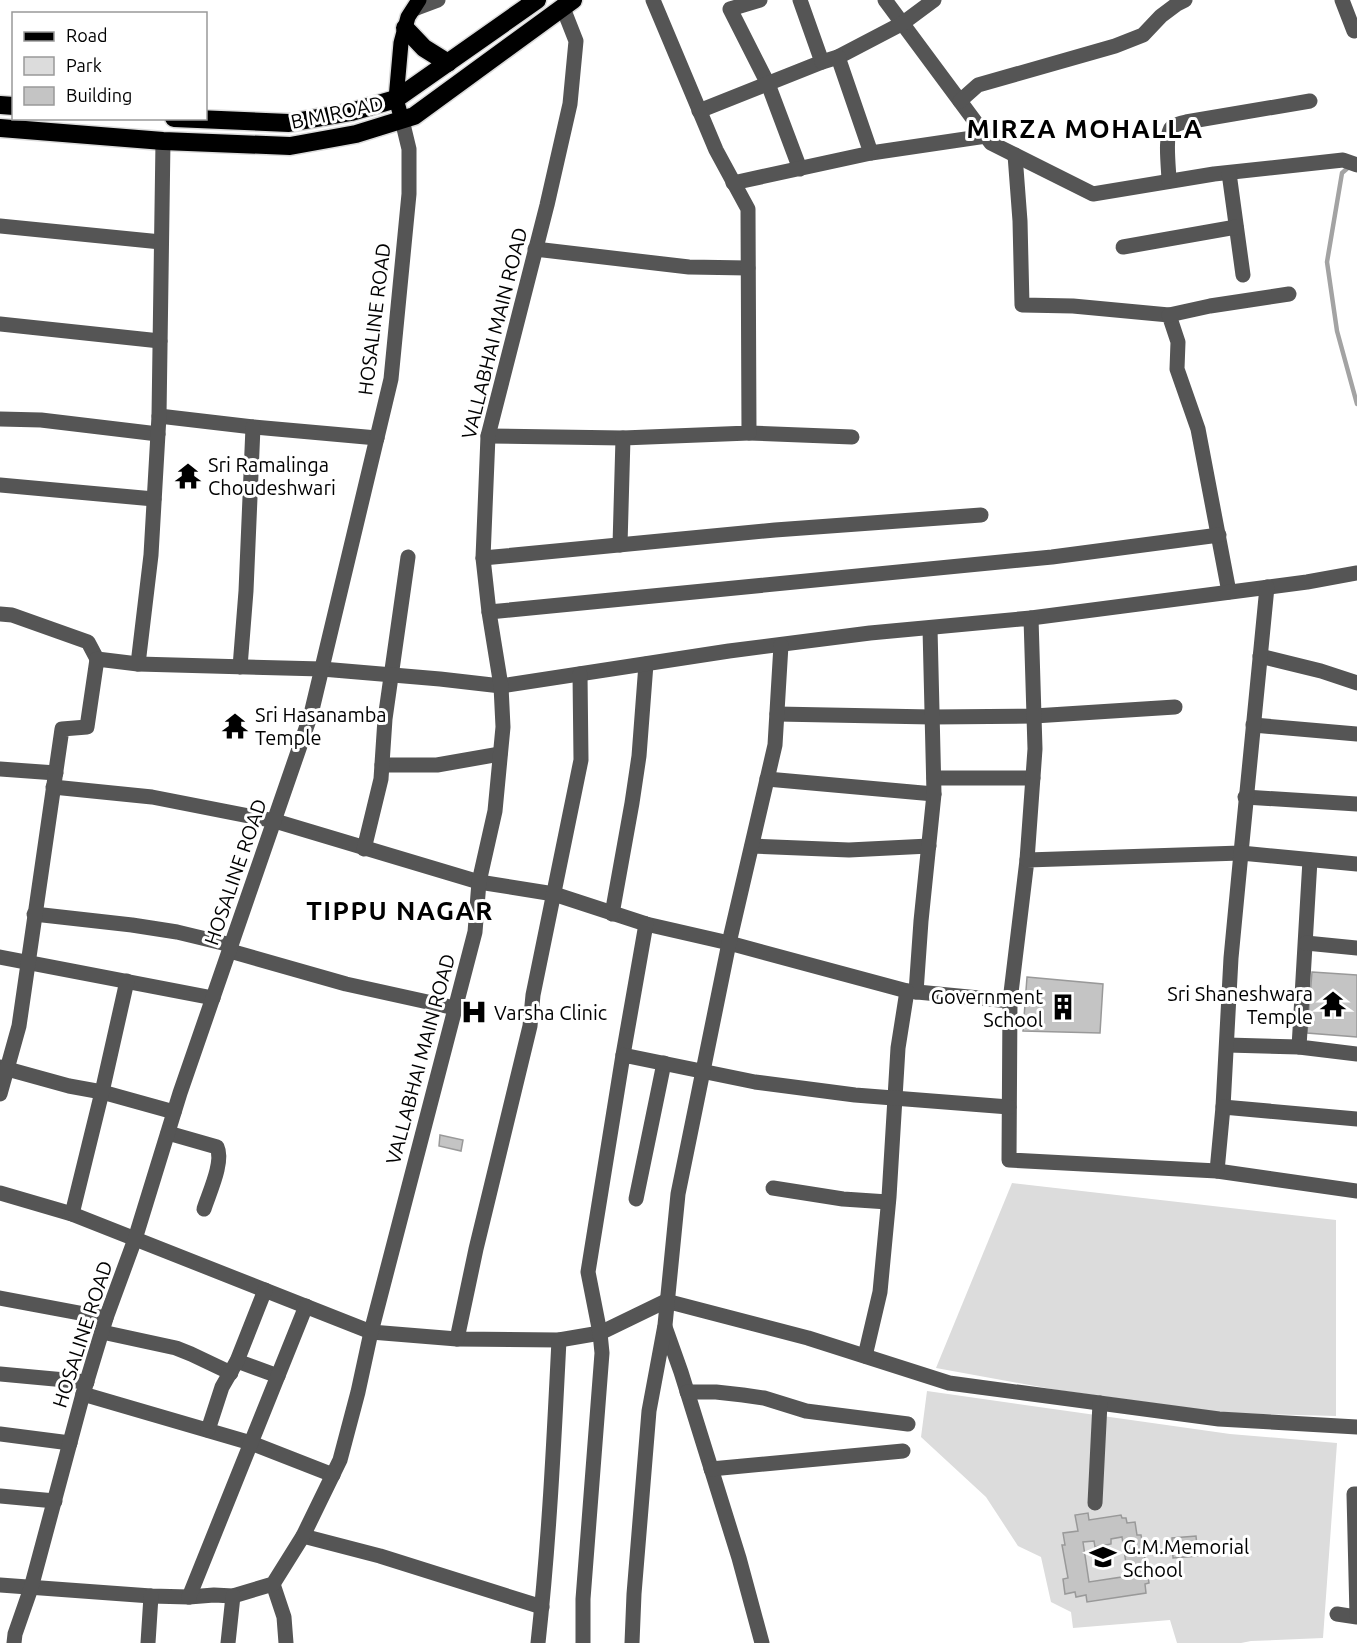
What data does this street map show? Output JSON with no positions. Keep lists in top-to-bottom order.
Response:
{
  "streets": {
    "highway": ["B M ROAD"],
    "main road": ["HOSALINE ROAD"],
    "street": ["VALLABHAI MAIN ROAD"]
  },
  "crossings": [
    ["B M ROAD", "HOSALINE ROAD"],
    ["B M ROAD", "VALLABHAI MAIN ROAD"]
  ],
  "districts": ["MIRZA MOHALLA", "TIPPU NAGAR"],
  "places": {
    "temple": ["Sri Ramalinga Choudeshwari", "Sri Hasanamba Temple", "Sri Shaneshwara Temple"],
    "building": ["Government School"],
    "hospital": ["Varsha Clinic"],
    "school or university": ["G.M.Memorial School"]
  },
  "legend": ["Road", "Park", "Building"]
}
